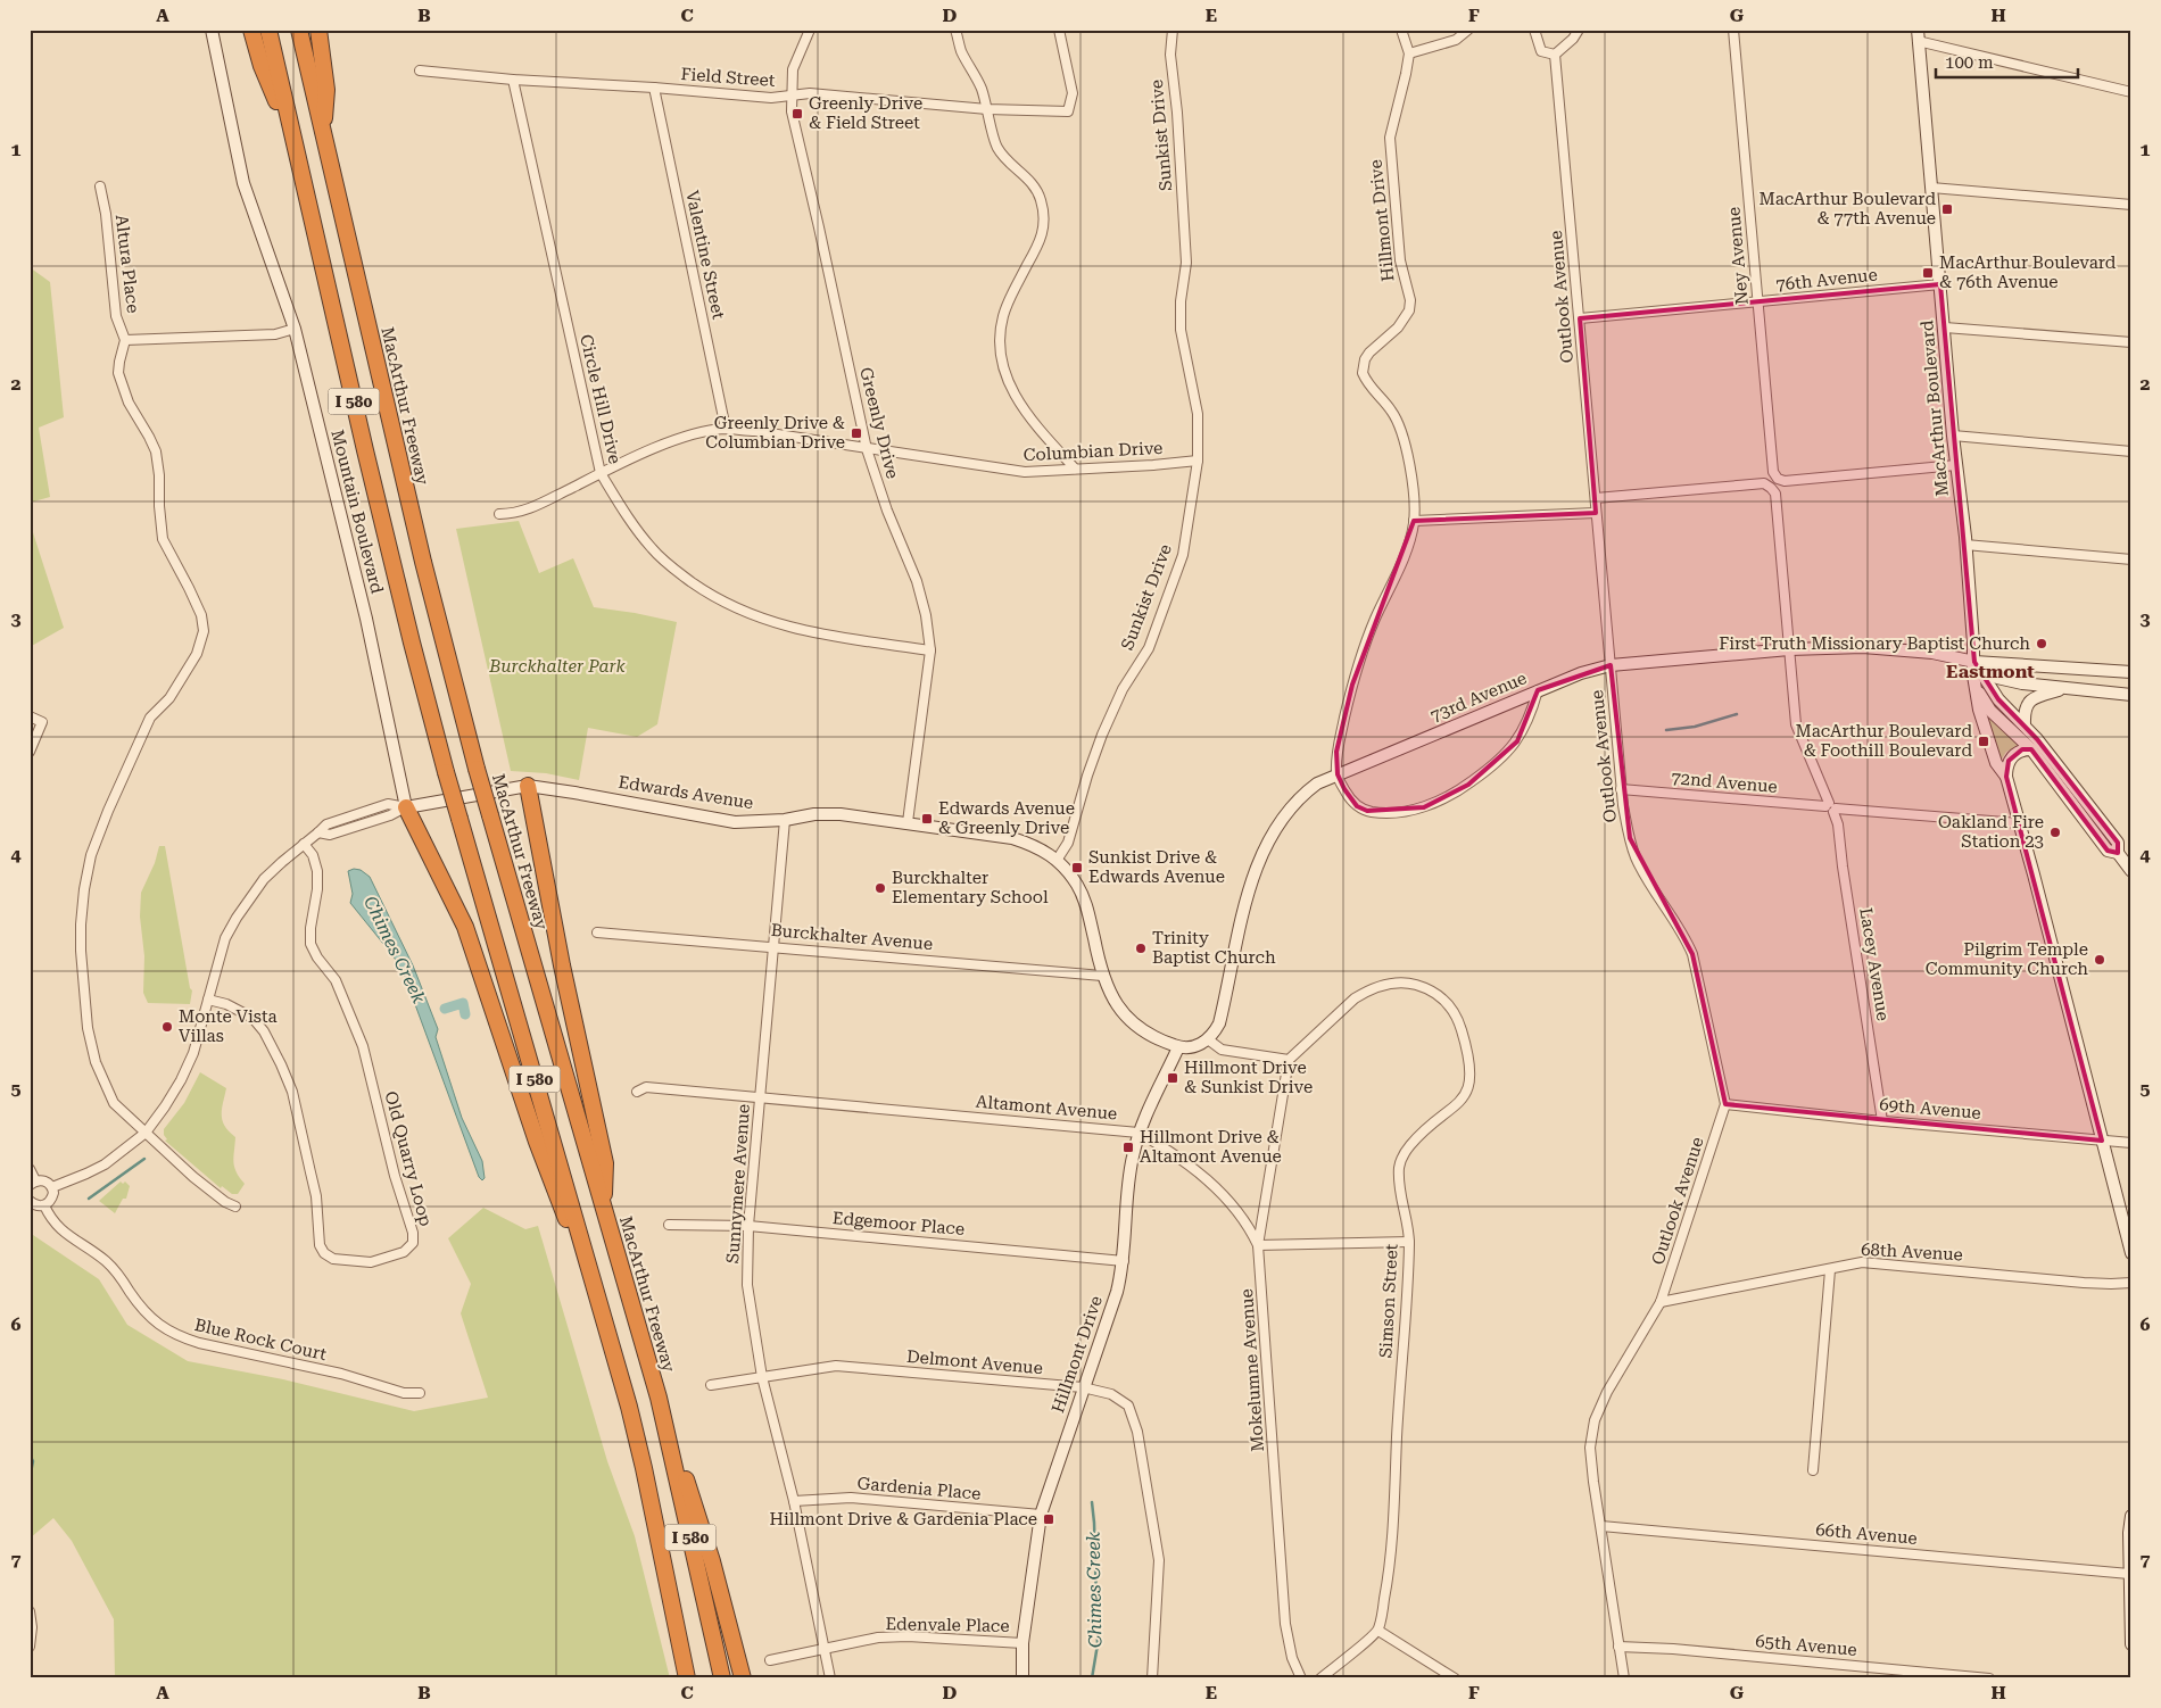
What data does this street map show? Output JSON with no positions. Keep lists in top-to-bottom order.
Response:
{
  "streets": {
    "highway": ["I 580", "MacArthur Freeway"],
    "main road": [
      "Hillmont Drive",
      "MacArthur Boulevard",
      "Mountain Boulevard",
      "73rd Avenue",
      "Edwards Avenue"
    ],
    "street": [
      "Field Street",
      "Sunkist Drive",
      "Valentine Street",
      "Ney Avenue",
      "Altura Place",
      "76th Avenue",
      "Outlook Avenue",
      "Circle Hill Drive",
      "Greenly Drive",
      "Columbian Drive",
      "72nd Avenue",
      "Burckhalter Avenue",
      "Lacey Avenue",
      "Altamont Avenue",
      "69th Avenue",
      "Old Quarry Loop",
      "Sunnymere Avenue",
      "Edgemoor Place",
      "68th Avenue",
      "Simson Street",
      "Blue Rock Court",
      "Delmont Avenue",
      "Mokelumne Avenue",
      "Gardenia Place",
      "66th Avenue",
      "Edenvale Place",
      "65th Avenue"
    ]
  },
  "crossings": [
    ["Field Street", "Valentine Street"],
    ["Field Street", "Circle Hill Drive"],
    ["Field Street", "Greenly Drive"],
    ["Sunkist Drive", "Columbian Drive"],
    ["Sunkist Drive", "Edwards Avenue"],
    ["Hillmont Drive", "73rd Avenue"],
    ["Hillmont Drive", "Altamont Avenue"],
    ["Hillmont Drive", "Edgemoor Place"],
    ["Hillmont Drive", "Delmont Avenue"],
    ["Hillmont Drive", "Gardenia Place"],
    ["Hillmont Drive", "Edenvale Place"],
    ["Valentine Street", "Columbian Drive"],
    ["Ney Avenue", "76th Avenue"],
    ["Ney Avenue", "MacArthur Boulevard"],
    ["76th Avenue", "Outlook Avenue"],
    ["76th Avenue", "MacArthur Boulevard"],
    ["Outlook Avenue", "73rd Avenue"],
    ["Outlook Avenue", "72nd Avenue"],
    ["Outlook Avenue", "69th Avenue"],
    ["Outlook Avenue", "68th Avenue"],
    ["Outlook Avenue", "66th Avenue"],
    ["Outlook Avenue", "65th Avenue"],
    ["Circle Hill Drive", "Greenly Drive"],
    ["Circle Hill Drive", "Columbian Drive"],
    ["MacArthur Boulevard", "73rd Avenue"],
    ["MacArthur Boulevard", "72nd Avenue"],
    ["MacArthur Boulevard", "69th Avenue"],
    ["Greenly Drive", "Columbian Drive"],
    ["Greenly Drive", "Edwards Avenue"],
    ["Mountain Boulevard", "Edwards Avenue"],
    ["72nd Avenue", "Lacey Avenue"],
    ["Edwards Avenue", "Sunnymere Avenue"],
    ["Burckhalter Avenue", "Sunnymere Avenue"],
    ["Lacey Avenue", "69th Avenue"],
    ["Altamont Avenue", "Sunnymere Avenue"],
    ["Altamont Avenue", "Mokelumne Avenue"],
    ["Sunnymere Avenue", "Edgemoor Place"],
    ["Sunnymere Avenue", "Delmont Avenue"],
    ["Sunnymere Avenue", "Gardenia Place"],
    ["Sunnymere Avenue", "Edenvale Place"],
    ["Simson Street", "Mokelumne Avenue"]
  ],
  "districts": ["Eastmont"],
  "water": ["Chimes Creek"],
  "parks": ["Burckhalter Park"],
  "places": {
    "transit": [
      "Greenly Drive & Field Street",
      "MacArthur Boulevard & 77th Avenue",
      "MacArthur Boulevard & 76th Avenue",
      "Greenly Drive & Columbian Drive",
      "MacArthur Boulevard & Foothill Boulevard",
      "Edwards Avenue & Greenly Drive",
      "Sunkist Drive & Edwards Avenue",
      "Hillmont Drive & Sunkist Drive",
      "Hillmont Drive & Altamont Avenue",
      "Hillmont Drive & Gardenia Place"
    ],
    "other": [
      "First Truth Missionary Baptist Church",
      "Oakland Fire Station 23",
      "Burckhalter Elementary School",
      "Trinity Baptist Church",
      "Pilgrim Temple Community Church",
      "Monte Vista Villas"
    ]
  },
  "scale_bar": "100 m",
  "grid": {
    "columns": [
      "A",
      "B",
      "C",
      "D",
      "E",
      "F",
      "G",
      "H"
    ],
    "rows": [
      "1",
      "2",
      "3",
      "4",
      "5",
      "6",
      "7"
    ]
  }
}
